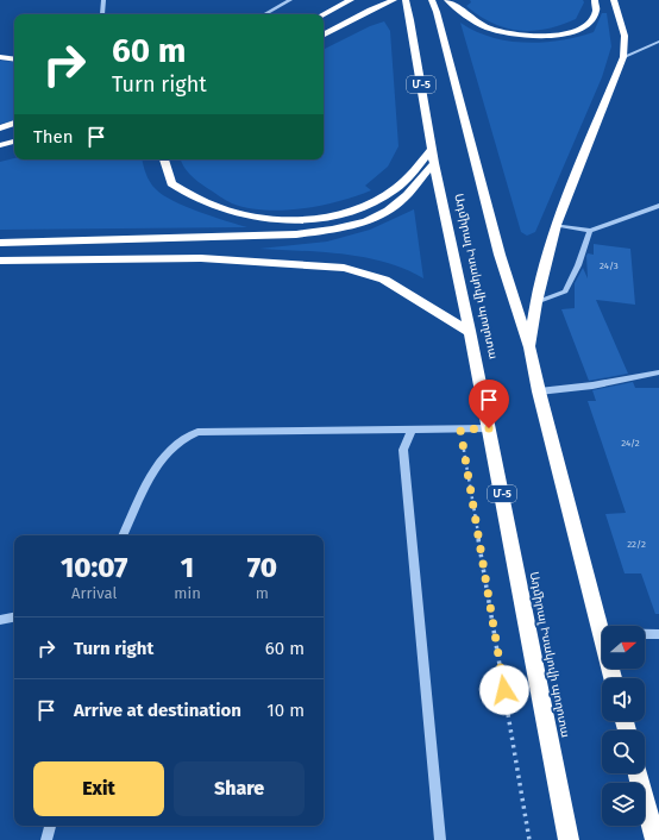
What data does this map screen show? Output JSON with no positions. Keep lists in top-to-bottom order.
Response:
{
  "streets": {
    "highway": ["Մ-5", "Ադմիրալ Իսակովի պողոտա"]
  },
  "house_numbers": ["24/3", "24/2", "22/2"],
  "north": "right",
  "page": {
    "turn": ["60 m", "Turn right"],
    "then": "Then",
    "eta": [
      "10:07",
      "Arrival",
      "1",
      "min",
      "70",
      "m"
    ],
    "list": [
      {
        "name": "Turn right",
        "value": "60 m"
      },
      {
        "name": "Arrive at destination",
        "value": "10 m"
      }
    ],
    "buttons": ["Exit", "Share"]
  }
}
